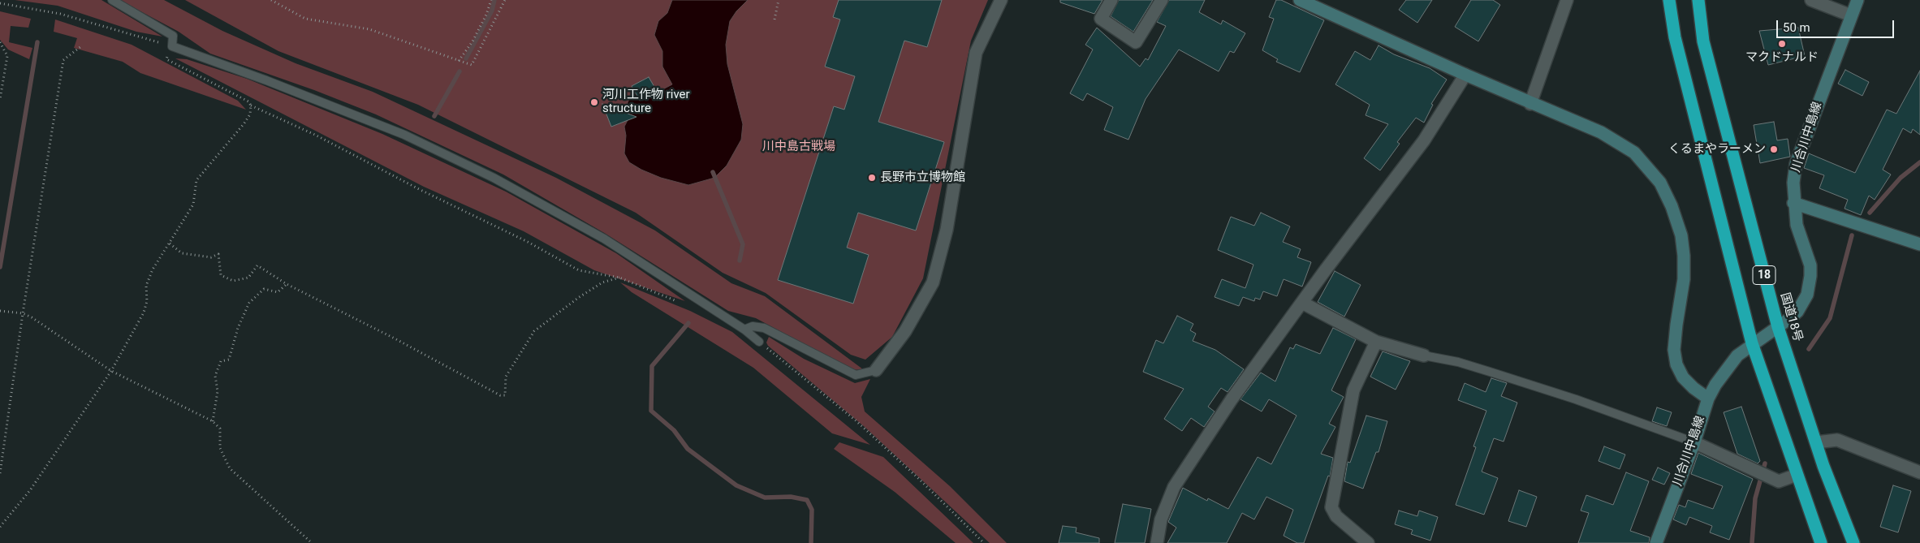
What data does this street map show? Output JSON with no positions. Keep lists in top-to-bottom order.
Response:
{
  "streets": {
    "highway": ["18", "国道18号"],
    "street": ["川合川中島線"]
  },
  "crossings": [
    ["川合川中島線", "18"],
    ["川合川中島線", "国道18号"]
  ],
  "parks": ["川中島古戦場"],
  "places": [
    "マクドナルド",
    "河川工作物 river structure",
    "くるまやラーメン",
    "長野市立博物館"
  ],
  "scale_bar": "50 m"
}
